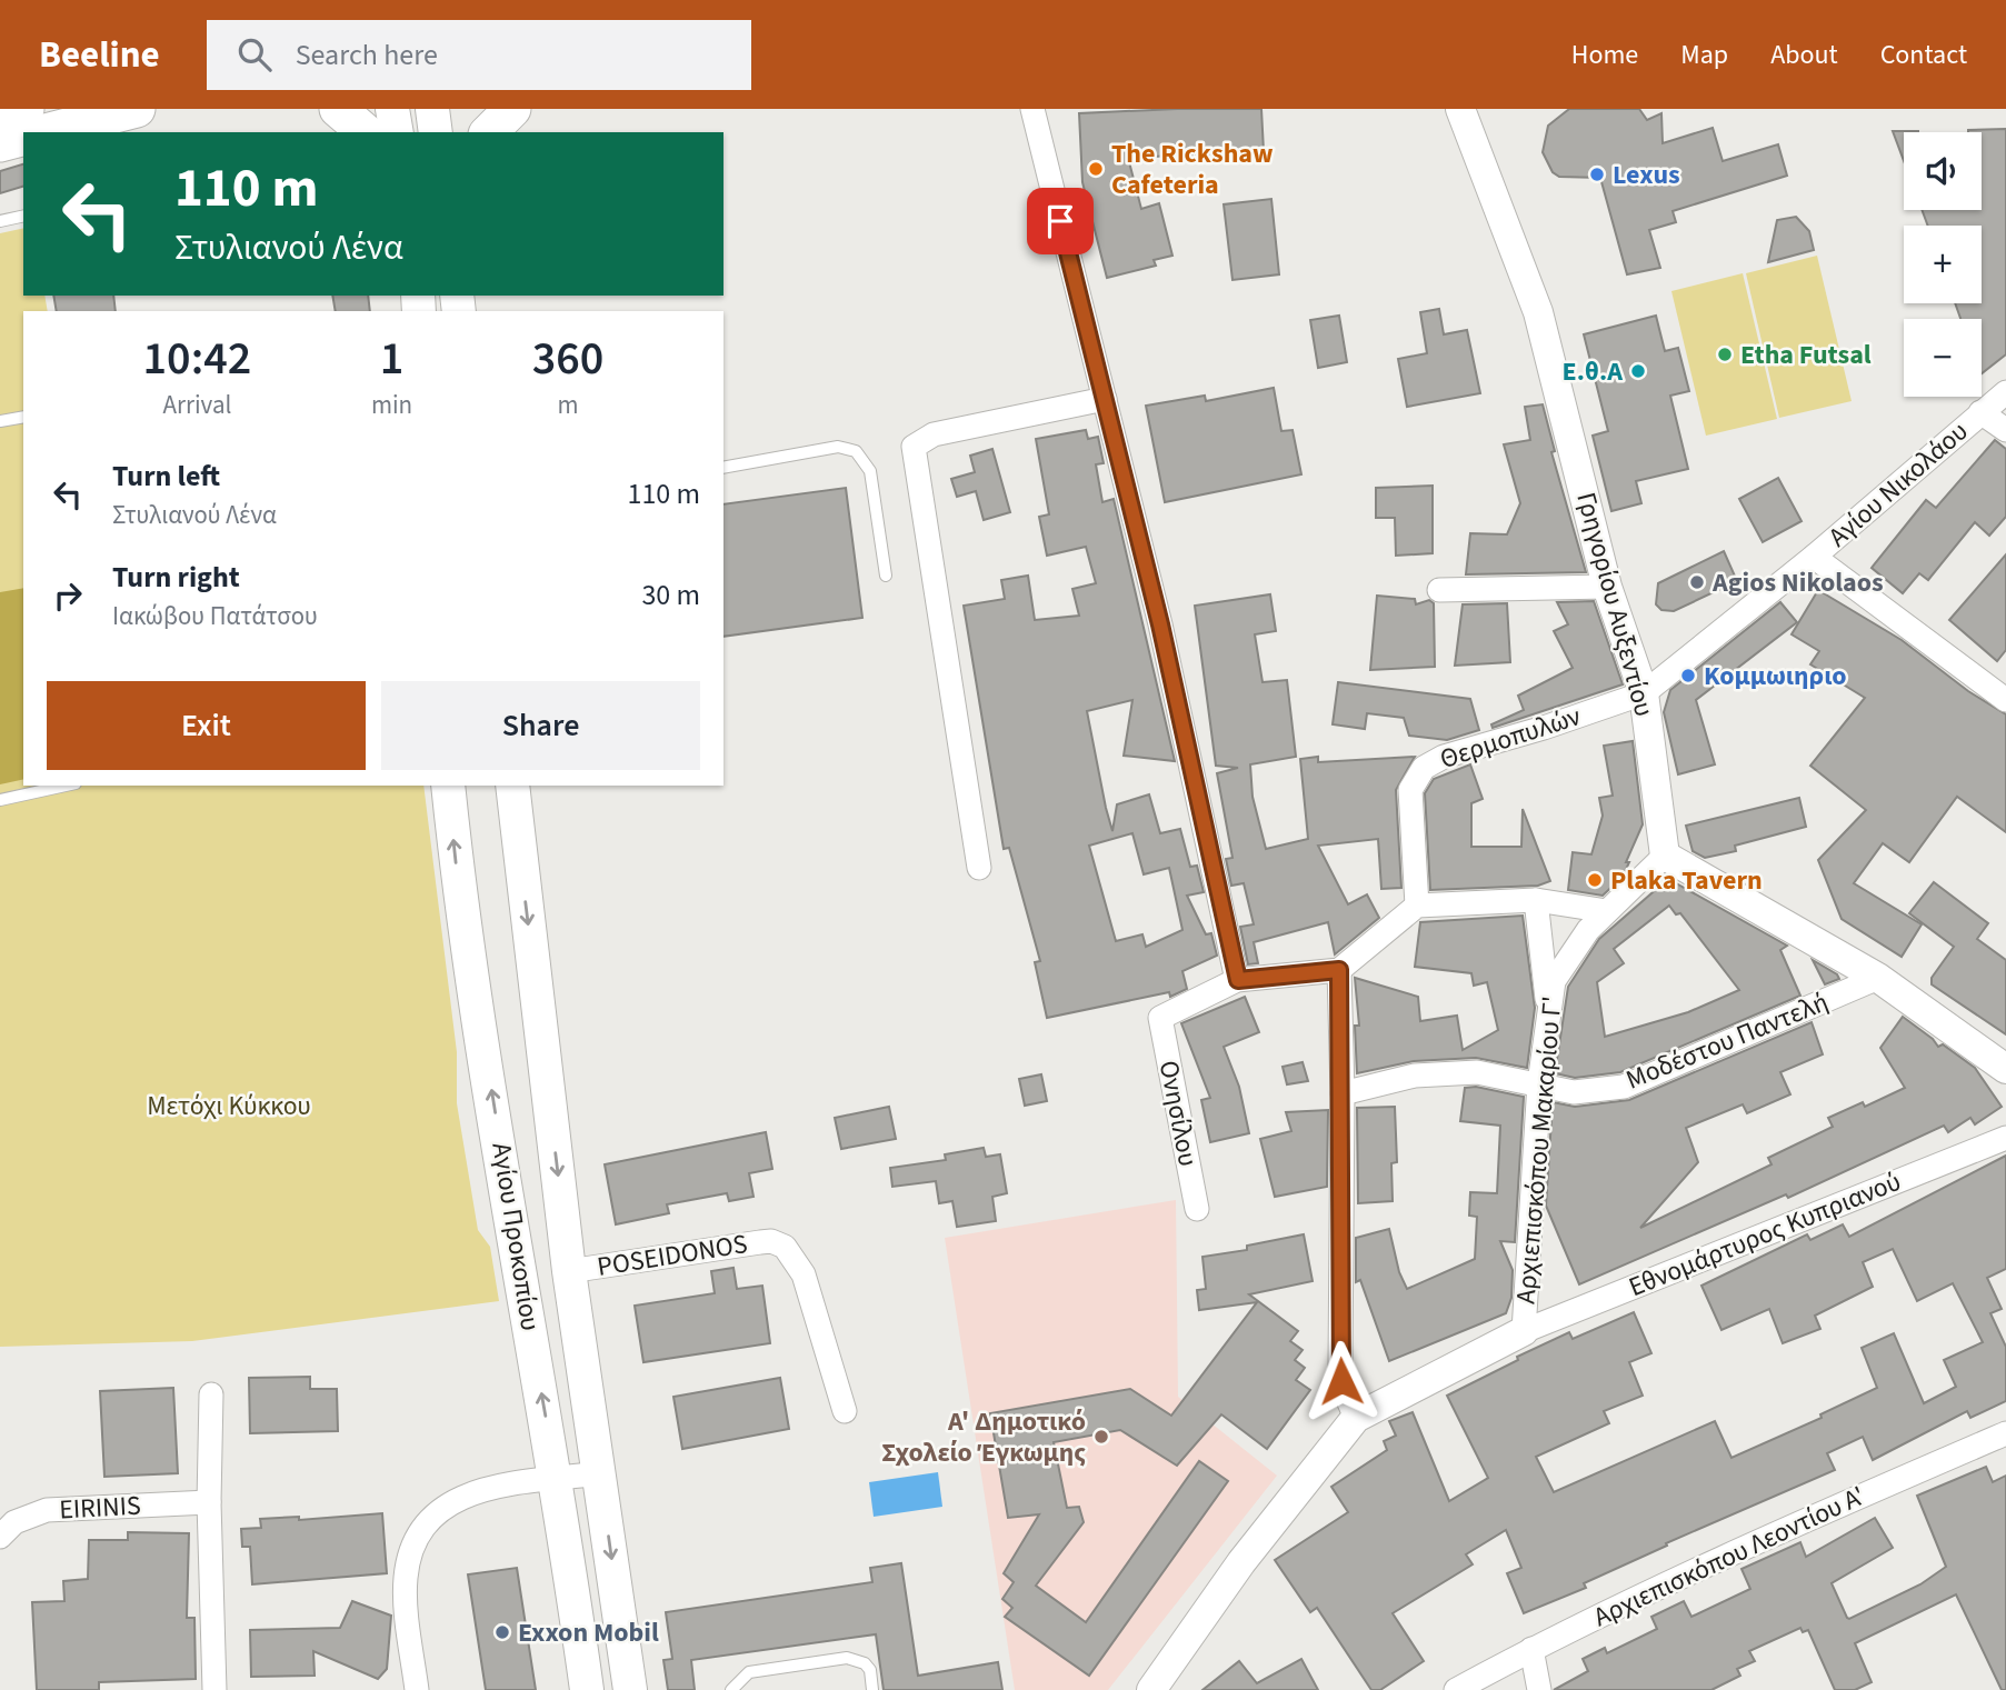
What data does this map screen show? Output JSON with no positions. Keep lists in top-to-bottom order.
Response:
{
  "streets": {
    "main road": ["Αγίου Προκοπίου"],
    "street": [
      "Αγίου Νικολάου",
      "Γρηγορίου Αυξεντίου",
      "Θερμοπυλών",
      "Μοδέστου Παντελή",
      "Ονησίλου",
      "Αρχιεπισκόπου Μακαρίου Γ'",
      "Εθνομάρτυρος Κυπριανού",
      "POSEIDONOS",
      "EIRINIS",
      "Αρχιεπισκόπου Λεοντίου Α'"
    ]
  },
  "crossings": [
    ["Αγίου Νικολάου", "Γρηγορίου Αυξεντίου"],
    ["Αγίου Νικολάου", "Θερμοπυλών"],
    ["Γρηγορίου Αυξεντίου", "Θερμοπυλών"],
    ["Γρηγορίου Αυξεντίου", "Αρχιεπισκόπου Μακαρίου Γ'"],
    ["Μοδέστου Παντελή", "Αρχιεπισκόπου Μακαρίου Γ'"],
    ["Αρχιεπισκόπου Μακαρίου Γ'", "Εθνομάρτυρος Κυπριανού"],
    ["Αγίου Προκοπίου", "POSEIDONOS"]
  ],
  "parks": ["Μετόχι Κύκκου"],
  "places": [
    "The Rickshaw Cafeteria",
    "Lexus",
    "Etha Futsal",
    "Ε.θ.Α",
    "Agios Nikolaos",
    "Κομμωιηριο",
    "Plaka Tavern",
    "Α' Δημοτικό Σχολείο Έγκωμης",
    "Exxon Mobil"
  ],
  "page": {
    "header": "Beeline",
    "search": "Search here",
    "nav": [
      "Home",
      "Map",
      "About",
      "Contact"
    ],
    "map_buttons": ["+", "−"],
    "turn": ["110 m", "Στυλιανού Λένα"],
    "eta": [
      "10:42",
      "Arrival",
      "1",
      "min",
      "360",
      "m"
    ],
    "list": [
      {
        "name": "Turn left",
        "note": "Στυλιανού Λένα",
        "value": "110 m"
      },
      {
        "name": "Turn right",
        "note": "Ιακώβου Πατάτσου",
        "value": "30 m"
      }
    ],
    "buttons": ["Exit", "Share"]
  }
}
